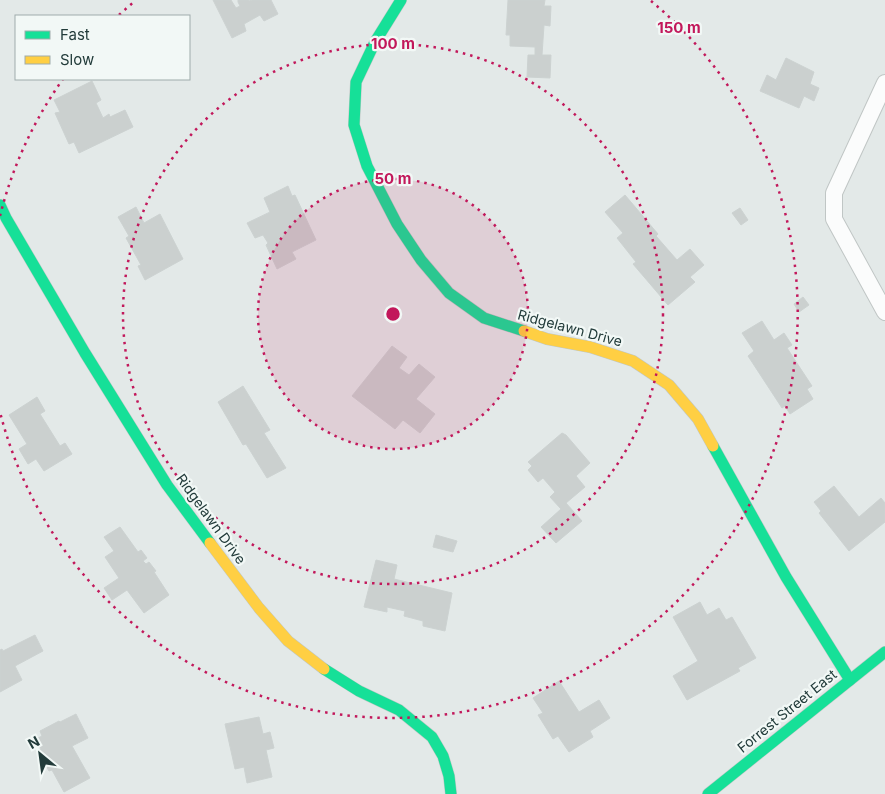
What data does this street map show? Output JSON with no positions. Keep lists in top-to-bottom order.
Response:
{
  "streets": {
    "street": ["Ridgelawn Drive", "Forrest Street East"]
  },
  "crossings": [
    ["Ridgelawn Drive", "Forrest Street East"]
  ],
  "legend": ["Fast", "Slow"],
  "north": "top left",
  "rings": ["150 m", "100 m", "50 m"]
}
